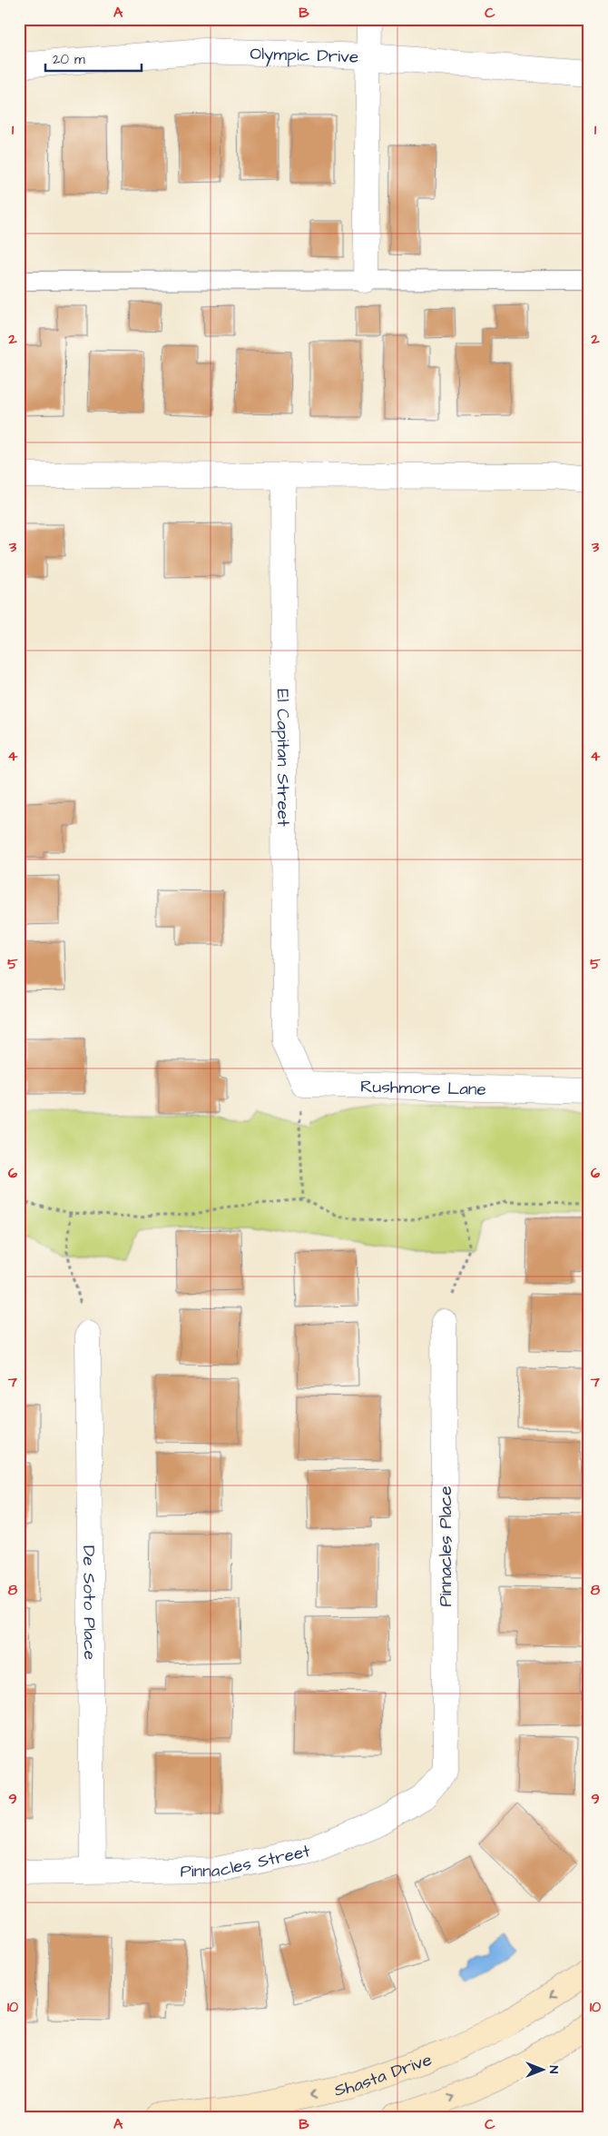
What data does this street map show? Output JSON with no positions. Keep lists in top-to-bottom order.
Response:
{
  "streets": {
    "street": [
      "Olympic Drive",
      "El Capitan Street",
      "Rushmore Lane",
      "Pinnacles Place",
      "De Soto Place",
      "Pinnacles Street",
      "Shasta Drive"
    ]
  },
  "crossings": [
    ["El Capitan Street", "Rushmore Lane"],
    ["Pinnacles Place", "Pinnacles Street"],
    ["De Soto Place", "Pinnacles Street"]
  ],
  "scale_bar": "20 m",
  "north": "right",
  "grid": {
    "columns": ["A", "B", "C"],
    "rows": [
      "1",
      "2",
      "3",
      "4",
      "5",
      "6",
      "7",
      "8",
      "9",
      "10"
    ]
  }
}
